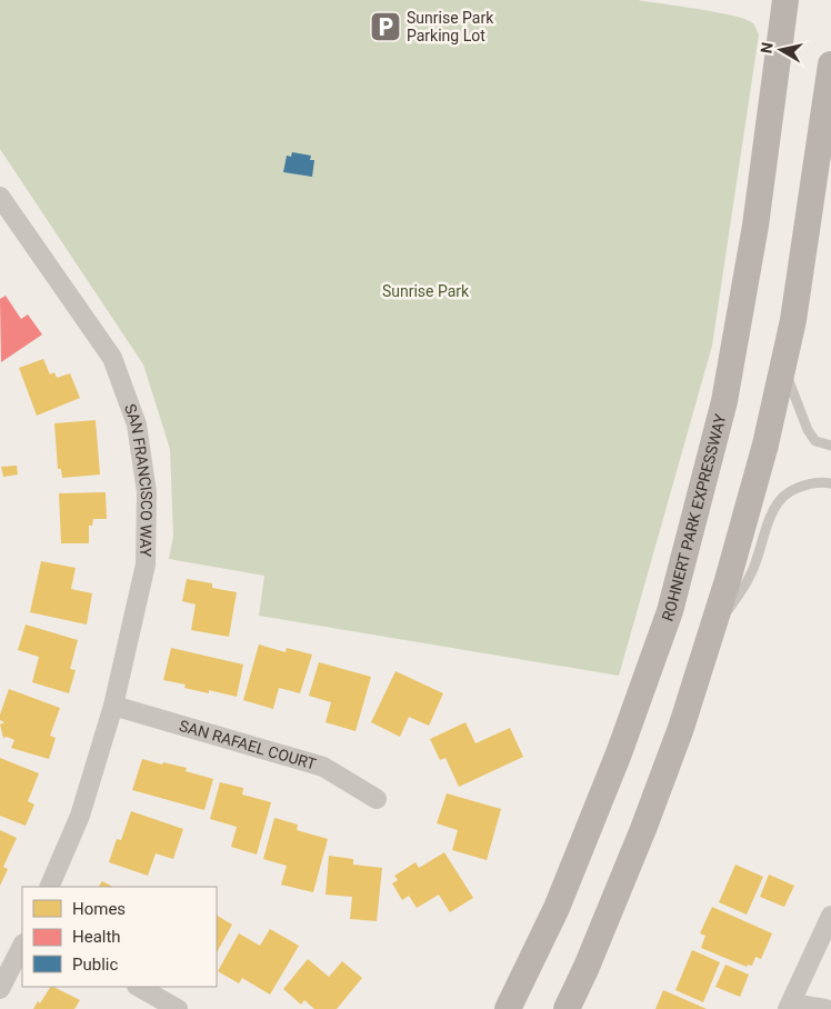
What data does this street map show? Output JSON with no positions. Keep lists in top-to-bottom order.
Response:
{
  "streets": {
    "main road": ["ROHNERT PARK EXPRESSWAY"],
    "street": ["SAN FRANCISCO WAY", "SAN RAFAEL COURT"]
  },
  "crossings": [
    ["SAN FRANCISCO WAY", "SAN RAFAEL COURT"]
  ],
  "parks": ["Sunrise Park"],
  "places": {
    "parking": ["Sunrise Park Parking Lot"]
  },
  "legend": ["Homes", "Health", "Public"],
  "north": "left"
}
